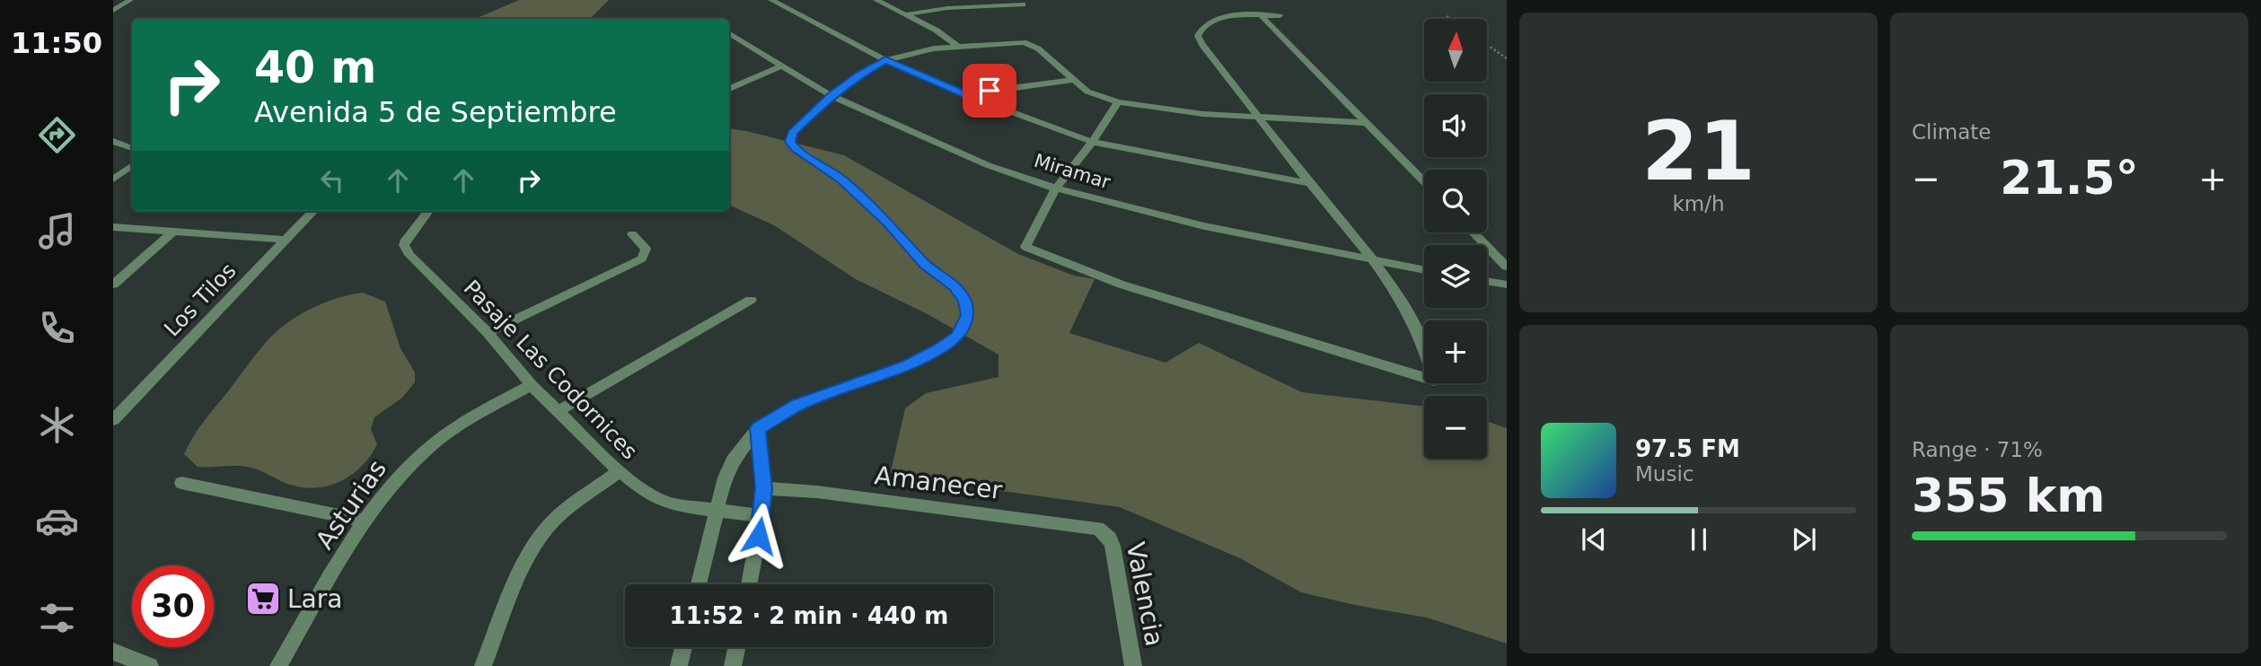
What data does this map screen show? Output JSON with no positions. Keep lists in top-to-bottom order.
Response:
{
  "streets": {
    "street": [
      "Miramar",
      "Los Tilos",
      "Pasaje Las Codornices",
      "Amanecer",
      "Asturias",
      "Valencia"
    ]
  },
  "crossings": [
    ["Pasaje Las Codornices", "Asturias"],
    ["Amanecer", "Valencia"]
  ],
  "places": {
    "supermarket": ["Lara"]
  },
  "north": "top",
  "page": {
    "tabs": "11:50",
    "tile": [
      ["21", "km/h"],
      "Climate",
      ["Range · 71%", "355 km"]
    ],
    "map_buttons": ["+", "−"],
    "turn": ["40 m", "Avenida 5 de Septiembre"],
    "heat": ["−", "21.5°", "+"],
    "song": ["97.5 FM", "Music"],
    "limit": "30",
    "trip": "11:52 · 2 min · 440 m"
  }
}
